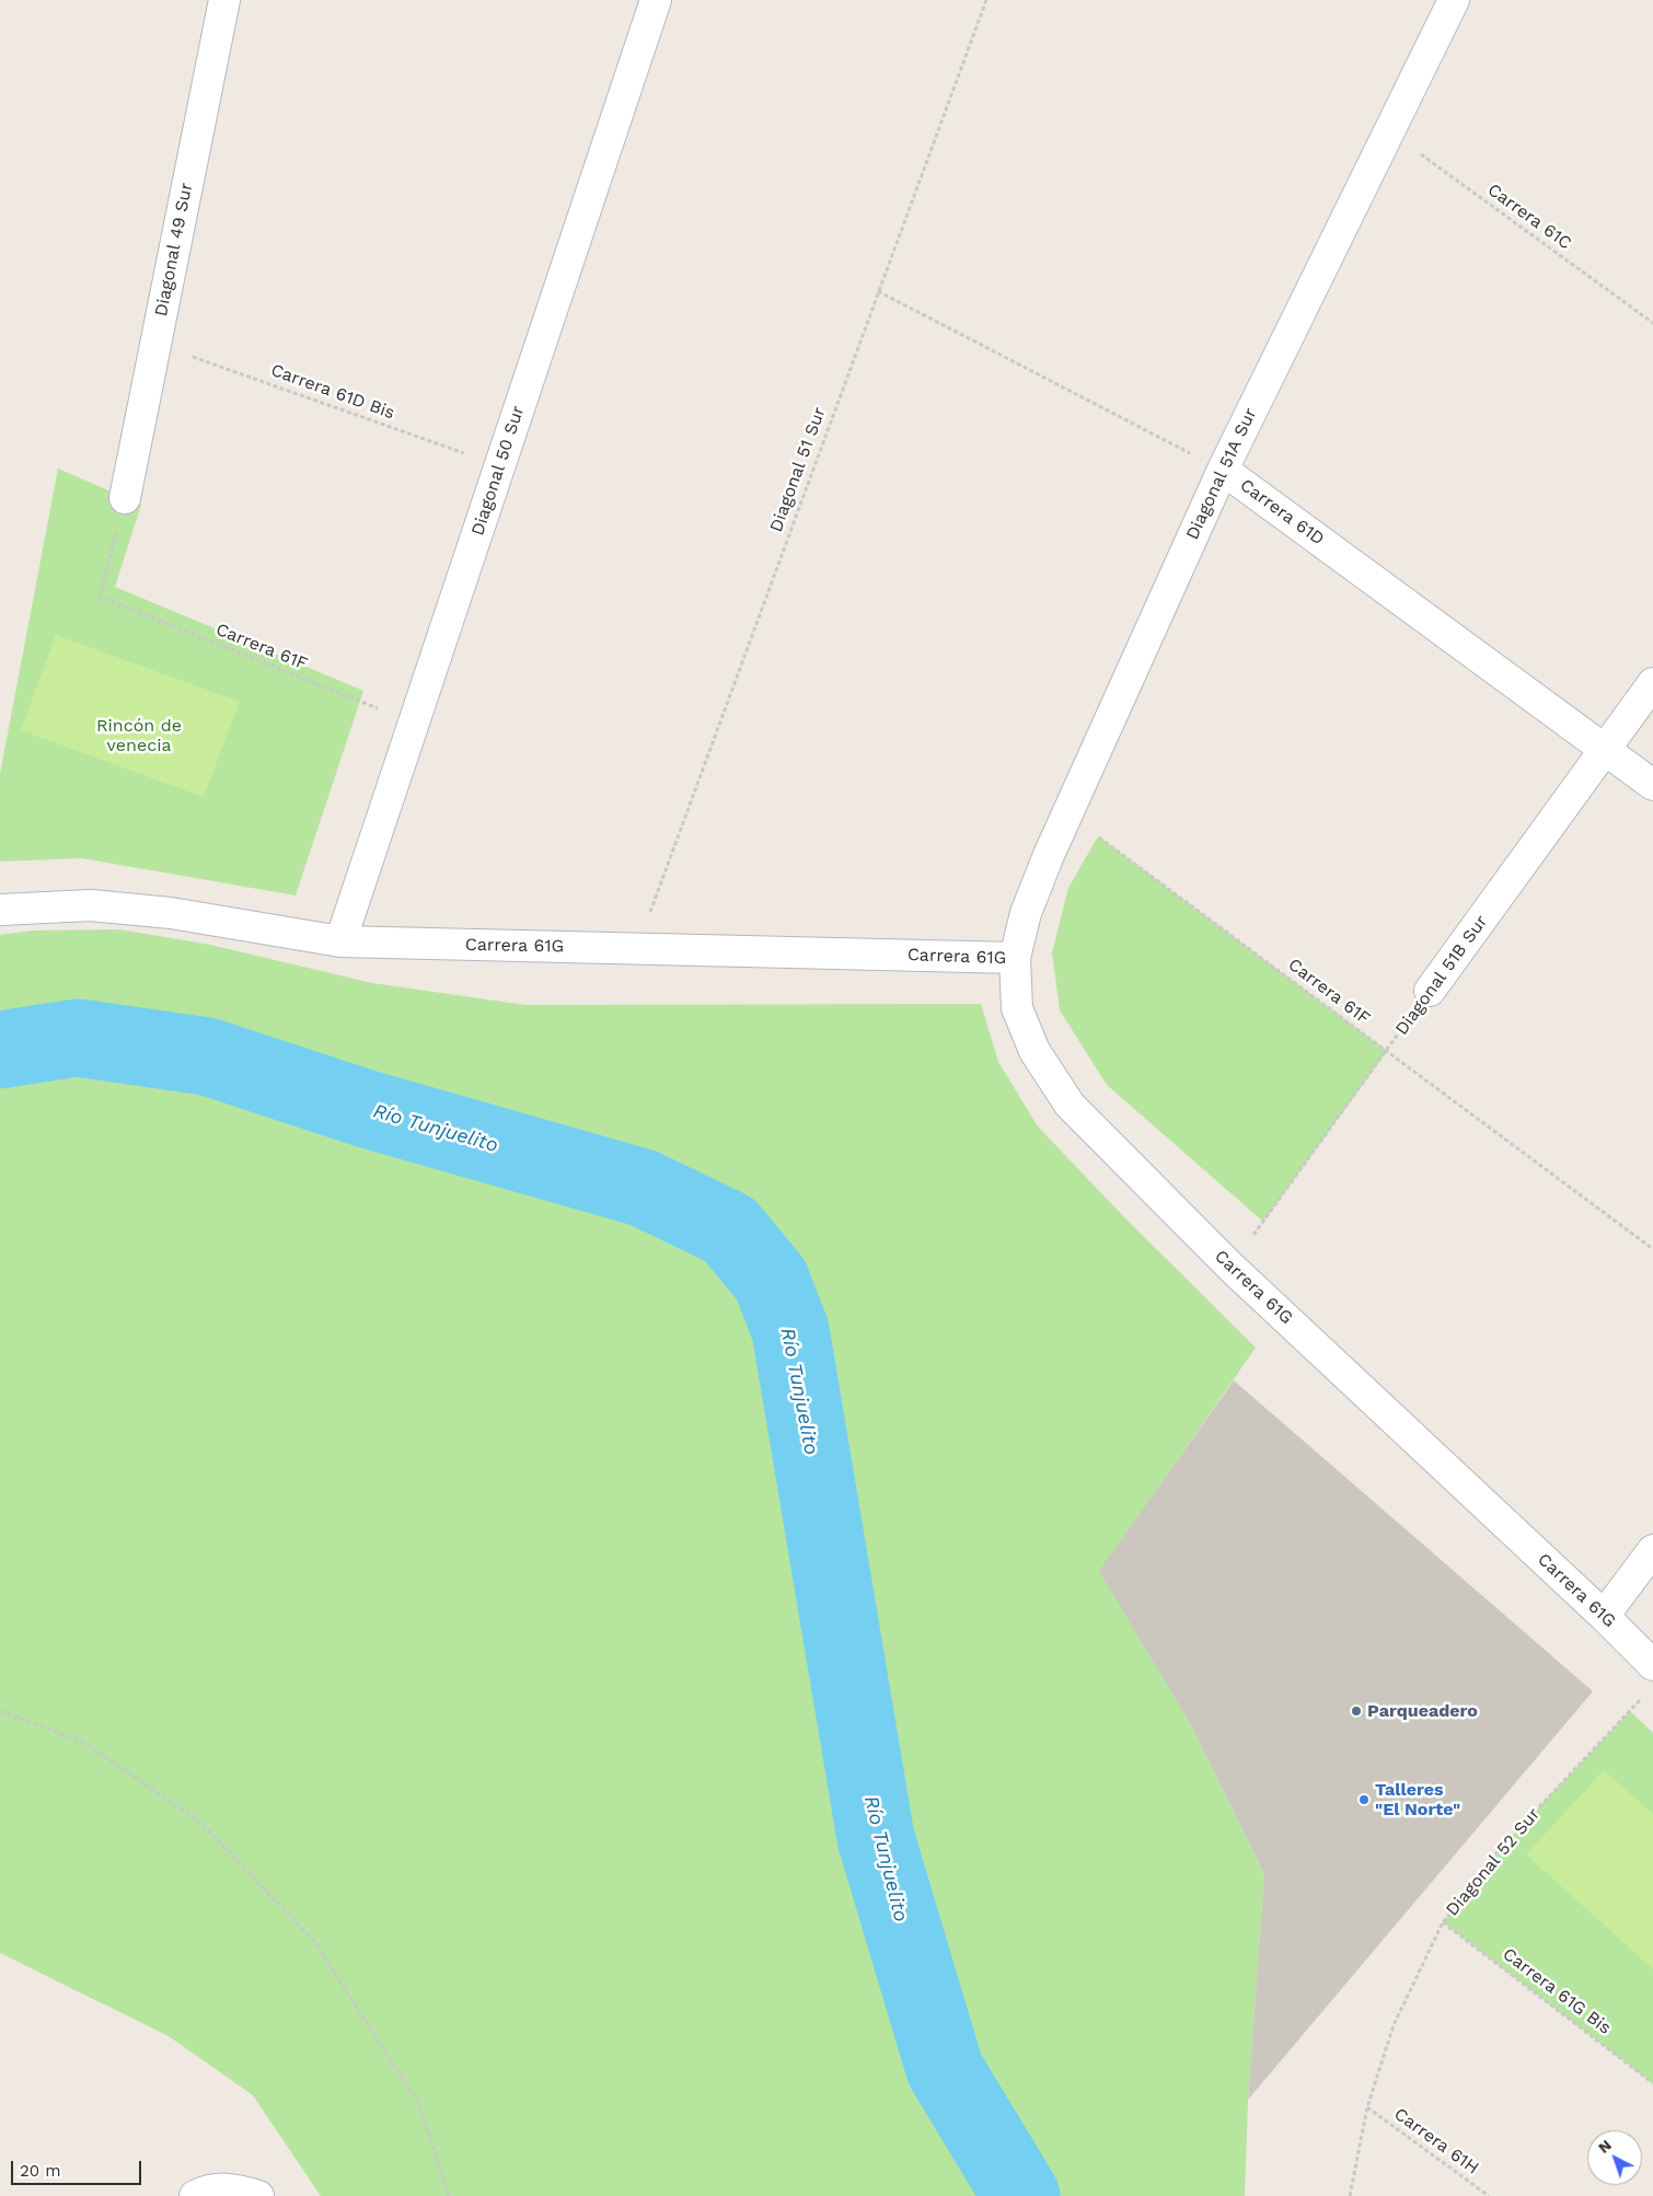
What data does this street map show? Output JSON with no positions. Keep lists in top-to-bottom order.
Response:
{
  "streets": {
    "street": [
      "Diagonal 49 Sur",
      "Diagonal 50 Sur",
      "Diagonal 51A Sur",
      "Carrera 61D",
      "Carrera 61G",
      "Diagonal 51B Sur"
    ],
    "path": [
      "Carrera 61C",
      "Carrera 61D Bis",
      "Diagonal 51 Sur",
      "Carrera 61F",
      "Diagonal 52 Sur",
      "Carrera 61G Bis",
      "Carrera 61H"
    ]
  },
  "crossings": [
    ["Carrera 61C", "Diagonal 51A Sur"],
    ["Diagonal 49 Sur", "Carrera 61D Bis"],
    ["Diagonal 49 Sur", "Carrera 61F"],
    ["Carrera 61D Bis", "Diagonal 50 Sur"],
    ["Diagonal 51 Sur", "Carrera 61D"],
    ["Diagonal 51 Sur", "Carrera 61G"],
    ["Diagonal 50 Sur", "Carrera 61F"],
    ["Diagonal 50 Sur", "Carrera 61G"],
    ["Diagonal 51A Sur", "Carrera 61D"],
    ["Diagonal 51A Sur", "Carrera 61F"],
    ["Diagonal 51A Sur", "Carrera 61G"],
    ["Carrera 61D", "Diagonal 51B Sur"],
    ["Carrera 61F", "Diagonal 51B Sur"],
    ["Carrera 61G", "Diagonal 51B Sur"],
    ["Carrera 61G", "Diagonal 52 Sur"],
    ["Diagonal 52 Sur", "Carrera 61G Bis"],
    ["Diagonal 52 Sur", "Carrera 61H"]
  ],
  "water": ["Río Tunjuelito"],
  "parks": ["Rincón de venecia"],
  "places": ["Parqueadero", "Talleres \"El Norte\""],
  "scale_bar": "20 m",
  "north": "top left"
}
